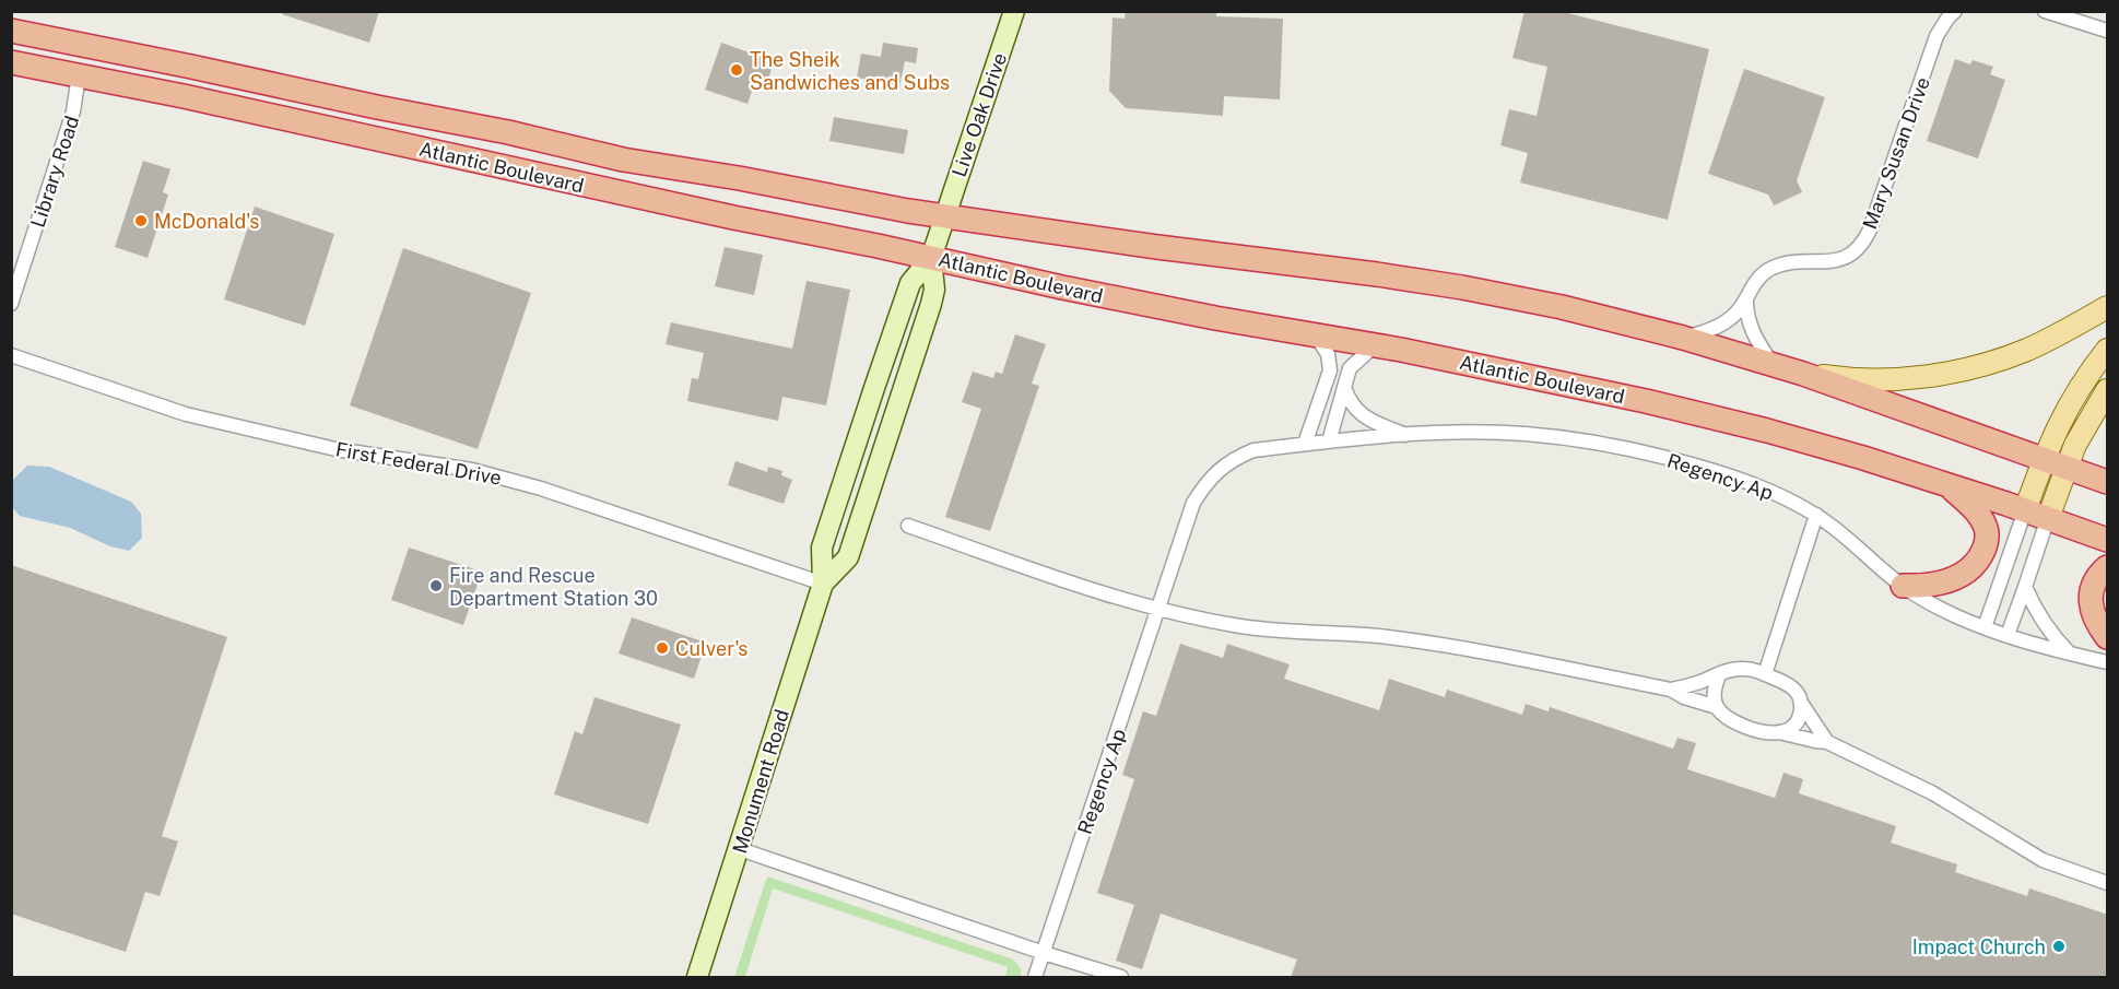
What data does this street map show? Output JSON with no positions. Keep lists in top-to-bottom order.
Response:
{
  "streets": {
    "highway": ["Atlantic Boulevard"],
    "main road": ["Live Oak Drive", "Monument Road"],
    "street": [
      "Mary Susan Drive",
      "Library Road",
      "First Federal Drive",
      "Regency Ap"
    ]
  },
  "crossings": [
    ["Live Oak Drive", "Atlantic Boulevard"],
    ["Live Oak Drive", "Monument Road"],
    ["Mary Susan Drive", "Atlantic Boulevard"],
    ["Atlantic Boulevard", "Library Road"],
    ["Atlantic Boulevard", "Monument Road"],
    ["First Federal Drive", "Monument Road"]
  ],
  "places": [
    "The Sheik Sandwiches and Subs",
    "McDonald's",
    "Fire and Rescue Department Station 30",
    "Culver's",
    "Impact Church"
  ]
}
